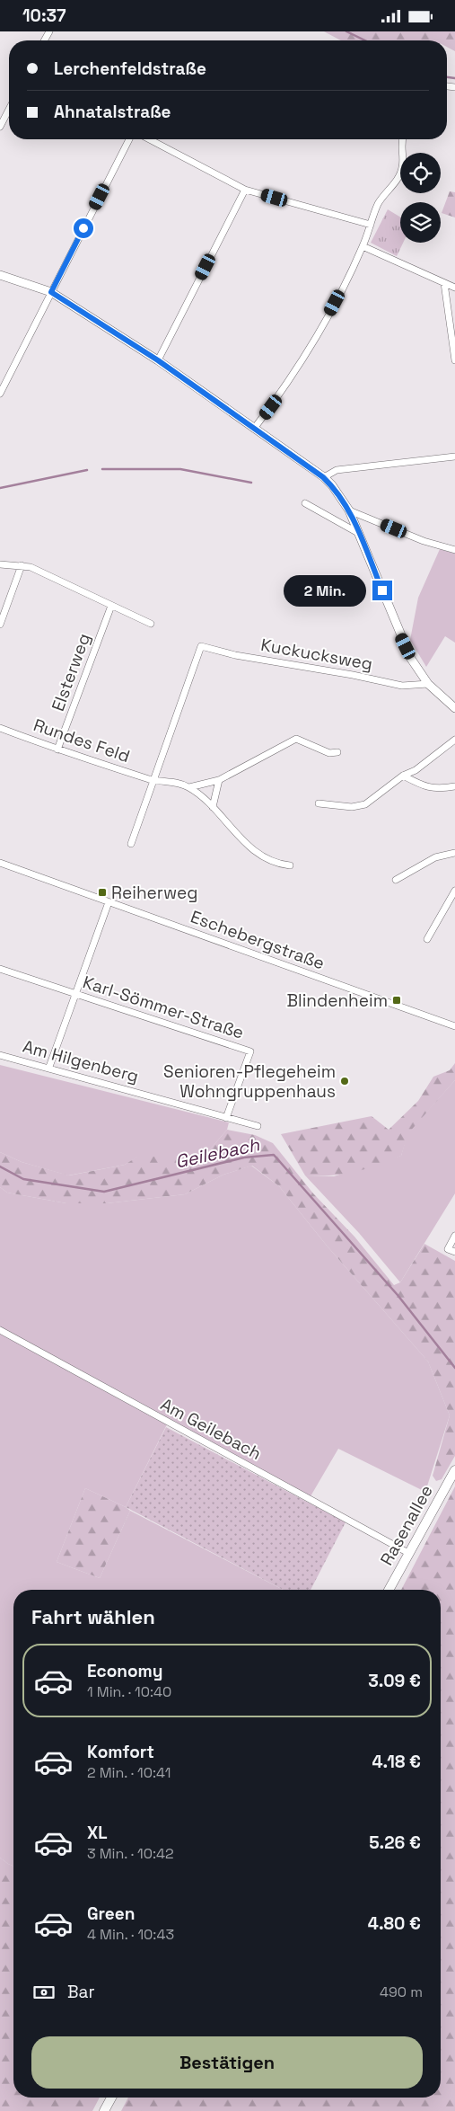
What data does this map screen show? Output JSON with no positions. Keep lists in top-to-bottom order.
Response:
{
  "streets": {
    "main road": ["Rasenallee"],
    "street": [
      "Kuckucksweg",
      "Elsterweg",
      "Rundes Feld",
      "Eschebergstraße",
      "Karl-Sömmer-Straße",
      "Am Hilgenberg",
      "Am Geilebach"
    ]
  },
  "crossings": [
    ["Kuckucksweg", "Rundes Feld"],
    ["Elsterweg", "Rundes Feld"],
    ["Karl-Sömmer-Straße", "Am Hilgenberg"],
    ["Am Geilebach", "Rasenallee"]
  ],
  "water": ["Geilebach"],
  "places": {
    "transit": ["Reiherweg", "Blindenheim"],
    "other": ["Senioren-Pflegeheim Wohngruppenhaus"]
  },
  "page": {
    "status": "10:37",
    "banner": ["Lerchenfeldstraße", "Ahnatalstraße"],
    "bubble": "2 Min.",
    "heading": "Fahrt wählen",
    "list": [
      {
        "name": "Economy",
        "note": "1 Min. · 10:40",
        "value": "3.09 €"
      },
      {
        "name": "Komfort",
        "note": "2 Min. · 10:41",
        "value": "4.18 €"
      },
      {
        "name": "XL",
        "note": "3 Min. · 10:42",
        "value": "5.26 €"
      },
      {
        "name": "Green",
        "note": "4 Min. · 10:43",
        "value": "4.80 €"
      }
    ],
    "pay": ["Bar", "490 m"],
    "buttons": "Bestätigen"
  }
}
